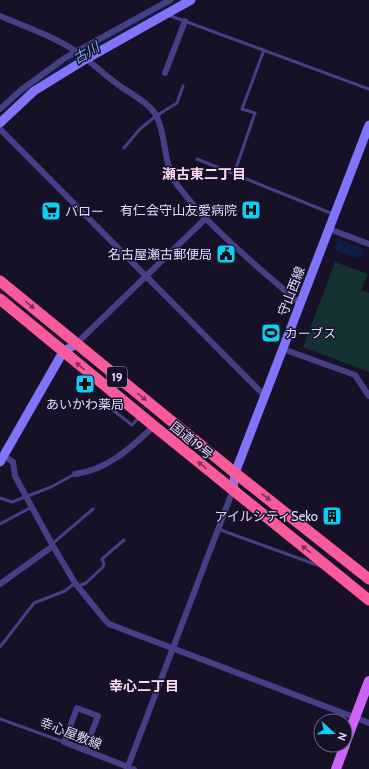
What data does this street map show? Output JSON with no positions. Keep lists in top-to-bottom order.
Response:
{
  "streets": {
    "highway": ["19", "国道19号"],
    "main road": ["守山西線"],
    "street": ["幸心屋敷線"]
  },
  "crossings": [
    ["守山西線", "国道19号"]
  ],
  "districts": ["瀬古東二丁目", "幸心二丁目"],
  "water": ["古川"],
  "places": {
    "hospital": ["有仁会守山友愛病院"],
    "supermarket": ["バロー"],
    "public building": ["名古屋瀬古郵便局"],
    "sports": ["カーブス"],
    "pharmacy": ["あいかわ薬局"],
    "building": ["アイルシティSeko"]
  },
  "north": "right"
}
